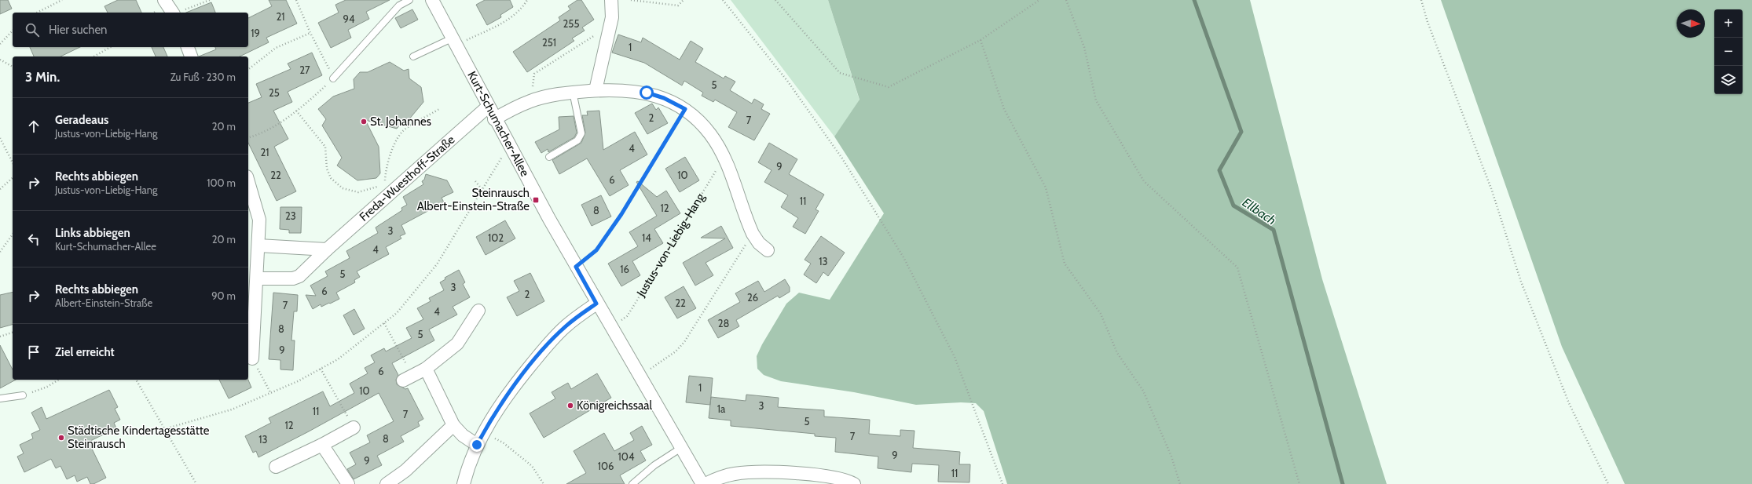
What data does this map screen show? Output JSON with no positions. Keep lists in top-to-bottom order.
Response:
{
  "streets": {
    "street": ["Kurt-Schumacher-Allee", "Freda-Wuesthoff-Straße"],
    "path": ["Justus-von-Liebig-Hang"]
  },
  "crossings": [
    ["Kurt-Schumacher-Allee", "Freda-Wuesthoff-Straße"],
    ["Kurt-Schumacher-Allee", "Justus-von-Liebig-Hang"]
  ],
  "water": ["Ellbach"],
  "places": {
    "other": ["St. Johannes", "Königreichssaal", "Städtische Kindertagesstätte Steinrausch"],
    "transit": ["Steinrausch Albert-Einstein-Straße"]
  },
  "house_numbers": [
    "21",
    "94",
    "255",
    "19",
    "251",
    "1",
    "27",
    "5",
    "25",
    "2",
    "7",
    "4",
    "21",
    "9",
    "22",
    "10",
    "6",
    "11",
    "12",
    "8",
    "23",
    "3",
    "102",
    "14",
    "4",
    "13",
    "16",
    "5",
    "3",
    "6",
    "2",
    "26",
    "22",
    "7",
    "4",
    "28",
    "8",
    "5",
    "9",
    "6",
    "1",
    "10",
    "3",
    "1a",
    "11",
    "7",
    "5",
    "12",
    "7",
    "8",
    "13",
    "9",
    "104",
    "9",
    "106",
    "11"
  ],
  "north": "right",
  "page": {
    "map_buttons": ["+", "−"],
    "search": "Hier suchen",
    "heading": ["3 Min.", "Zu Fuß · 230 m"],
    "list": [
      ["Geradeaus", "Justus-von-Liebig-Hang", "20 m"],
      ["Rechts abbiegen", "Justus-von-Liebig-Hang", "100 m"],
      ["Links abbiegen", "Kurt-Schumacher-Allee", "20 m"],
      ["Rechts abbiegen", "Albert-Einstein-Straße", "90 m"],
      "Ziel erreicht"
    ]
  }
}
